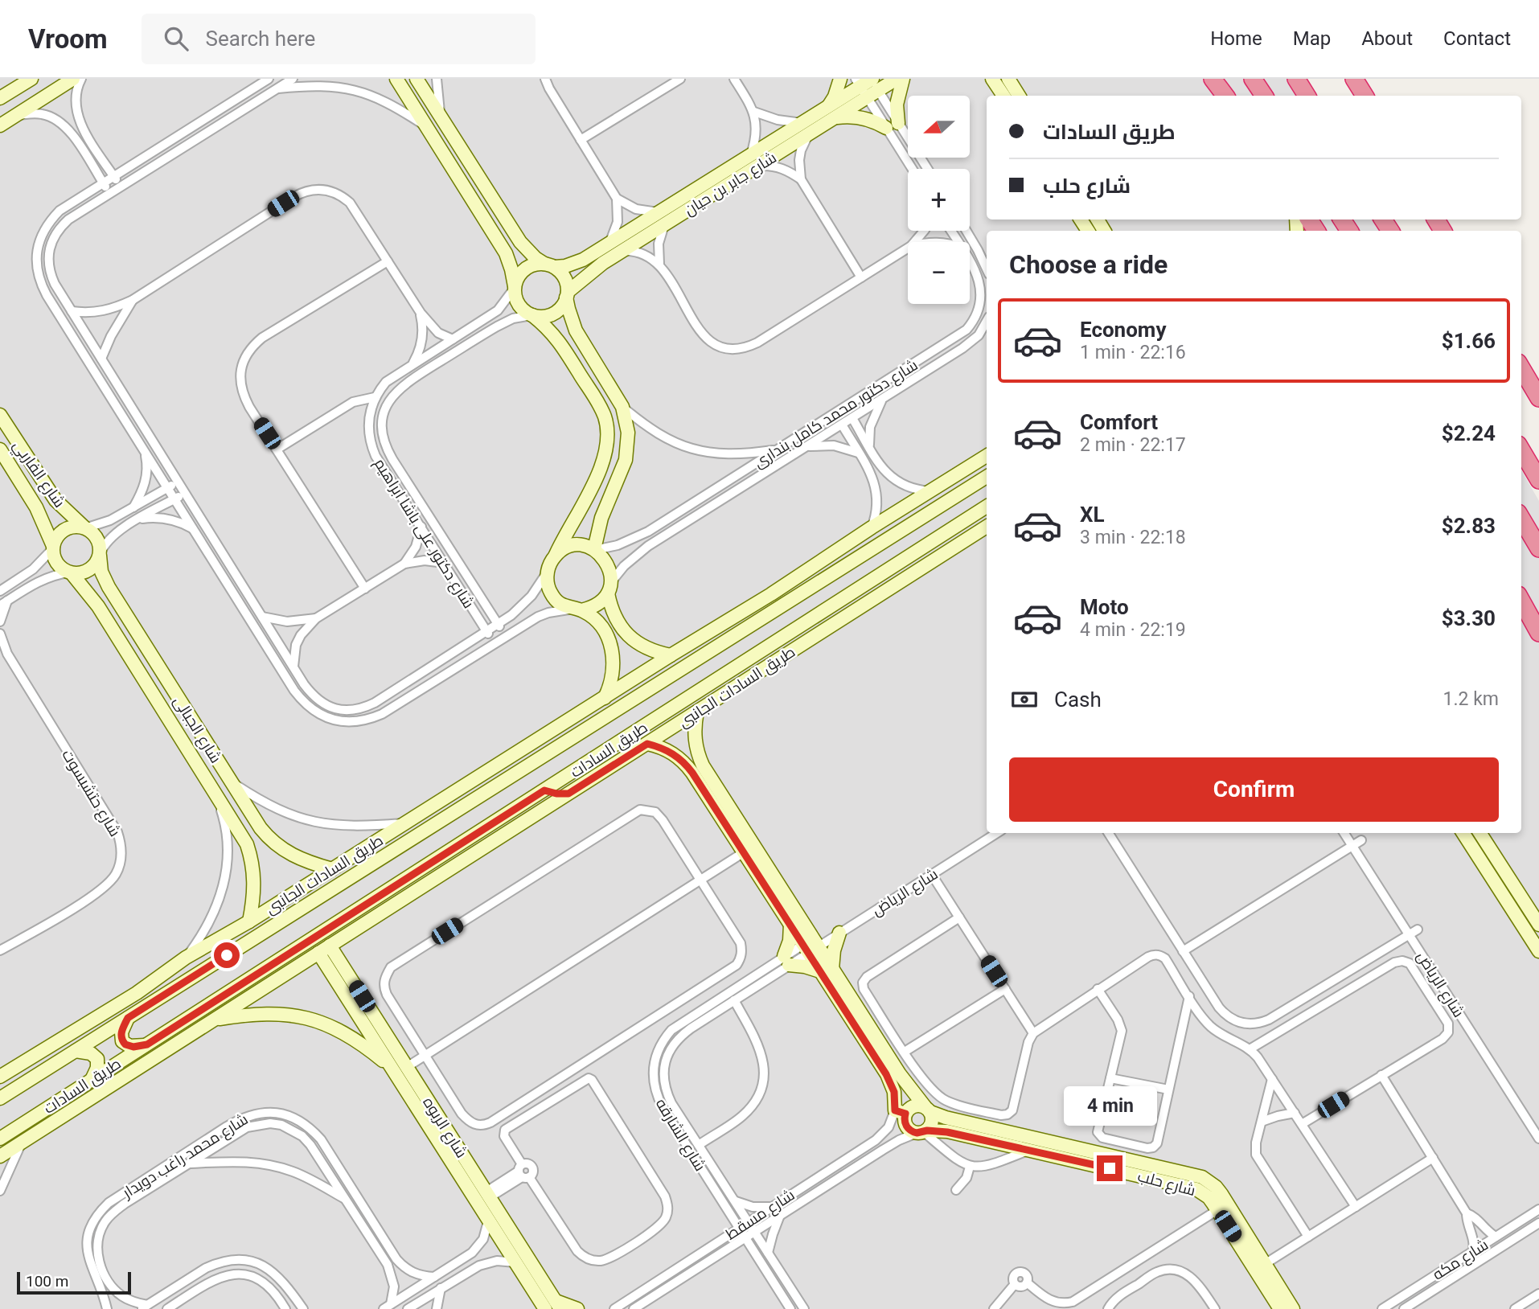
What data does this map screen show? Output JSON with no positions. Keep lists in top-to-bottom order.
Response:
{
  "streets": {
    "street": [
      "شارع جابر بن حيان",
      "شارع دكتور محمد كامل بندارى",
      "شارع الفاربي",
      "شارع دكتور على باشا ابراهيم",
      "طريق السادات الجانبى",
      "شارع الجبالى",
      "طريق السادات",
      "شارع حتشبسوت",
      "شارع الرياض",
      "شارع الربوه",
      "شارع الشارقه",
      "شارع محمد راغب دويدار",
      "شارع حلب",
      "شارع مسقط",
      "شارع مكه"
    ]
  },
  "crossings": [
    ["شارع جابر بن حيان", "شارع دكتور على باشا ابراهيم"],
    ["شارع الفاربي", "شارع الجبالى"],
    ["طريق السادات الجانبى", "شارع الجبالى"],
    ["طريق السادات الجانبى", "شارع الربوه"],
    ["شارع الرياض", "شارع الشارقه"],
    ["شارع الشارقه", "شارع مسقط"],
    ["شارع حلب", "شارع مسقط"]
  ],
  "scale_bar": "100 m",
  "north": "left",
  "page": {
    "header": "Vroom",
    "search": "Search here",
    "nav": [
      "Home",
      "Map",
      "About",
      "Contact"
    ],
    "map_buttons": ["+", "−"],
    "banner": ["طريق السادات", "شارع حلب"],
    "heading": "Choose a ride",
    "list": [
      {
        "name": "Economy",
        "note": "1 min · 22:16",
        "value": "$1.66"
      },
      {
        "name": "Comfort",
        "note": "2 min · 22:17",
        "value": "$2.24"
      },
      {
        "name": "XL",
        "note": "3 min · 22:18",
        "value": "$2.83"
      },
      {
        "name": "Moto",
        "note": "4 min · 22:19",
        "value": "$3.30"
      }
    ],
    "pay": ["Cash", "1.2 km"],
    "buttons": "Confirm",
    "bubble": "4 min",
    "scale": "100 m"
  }
}
